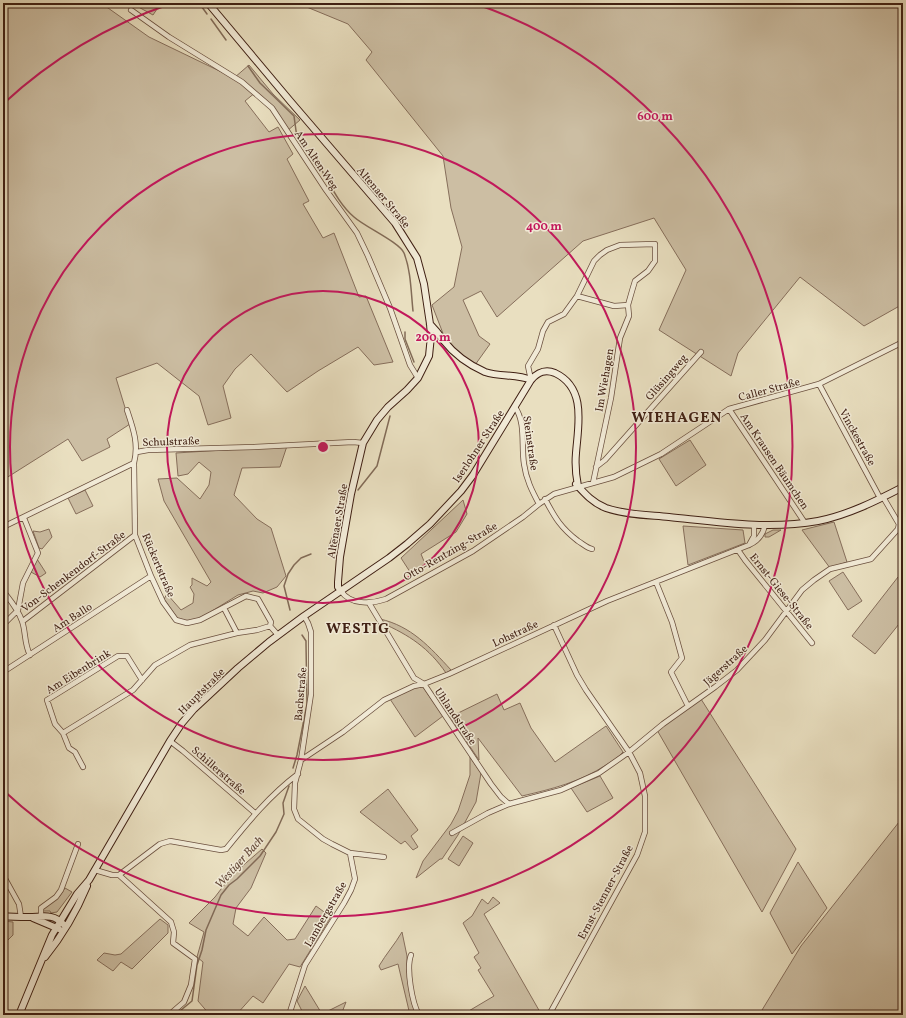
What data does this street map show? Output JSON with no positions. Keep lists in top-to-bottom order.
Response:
{
  "streets": {
    "main road": ["Altenaer Straße", "Iserlohner Straße", "Hauptstraße"],
    "street": [
      "Am Alten Weg",
      "Glüsingweg",
      "Im Wiehagen",
      "Caller Straße",
      "Vinckestraße",
      "Schulstraße",
      "Steinstraße",
      "Am Krausen Bäumchen",
      "Otto-Rentzing-Straße",
      "Rückertstraße",
      "Von-Schenkendorf-Straße",
      "Ernst-Giese-Straße",
      "Am Ballo",
      "Lohstraße",
      "Jägerstraße",
      "Am Eibenbrink",
      "Bachstraße",
      "Uhlandstraße",
      "Schillerstraße",
      "Ernst-Stenner-Straße",
      "Lambergstraße"
    ]
  },
  "crossings": [
    ["Am Alten Weg", "Altenaer Straße"],
    ["Altenaer Straße", "Schulstraße"],
    ["Altenaer Straße", "Iserlohner Straße"],
    ["Altenaer Straße", "Hauptstraße"],
    ["Glüsingweg", "Im Wiehagen"],
    ["Im Wiehagen", "Caller Straße"],
    ["Caller Straße", "Vinckestraße"],
    ["Caller Straße", "Am Krausen Bäumchen"],
    ["Caller Straße", "Otto-Rentzing-Straße"],
    ["Vinckestraße", "Jägerstraße"],
    ["Schulstraße", "Rückertstraße"],
    ["Steinstraße", "Iserlohner Straße"],
    ["Steinstraße", "Otto-Rentzing-Straße"],
    ["Iserlohner Straße", "Hauptstraße"],
    ["Otto-Rentzing-Straße", "Uhlandstraße"],
    ["Rückertstraße", "Von-Schenkendorf-Straße"],
    ["Rückertstraße", "Am Ballo"],
    ["Ernst-Giese-Straße", "Lohstraße"],
    ["Ernst-Giese-Straße", "Jägerstraße"],
    ["Lohstraße", "Bachstraße"],
    ["Lohstraße", "Uhlandstraße"],
    ["Lohstraße", "Ernst-Stenner-Straße"],
    ["Jägerstraße", "Uhlandstraße"],
    ["Jägerstraße", "Ernst-Stenner-Straße"],
    ["Hauptstraße", "Bachstraße"],
    ["Hauptstraße", "Schillerstraße"]
  ],
  "districts": ["WIEHAGEN", "WESTIG"],
  "water": ["Westiger Bach"],
  "rings": ["600 m", "400 m", "200 m"]
}
